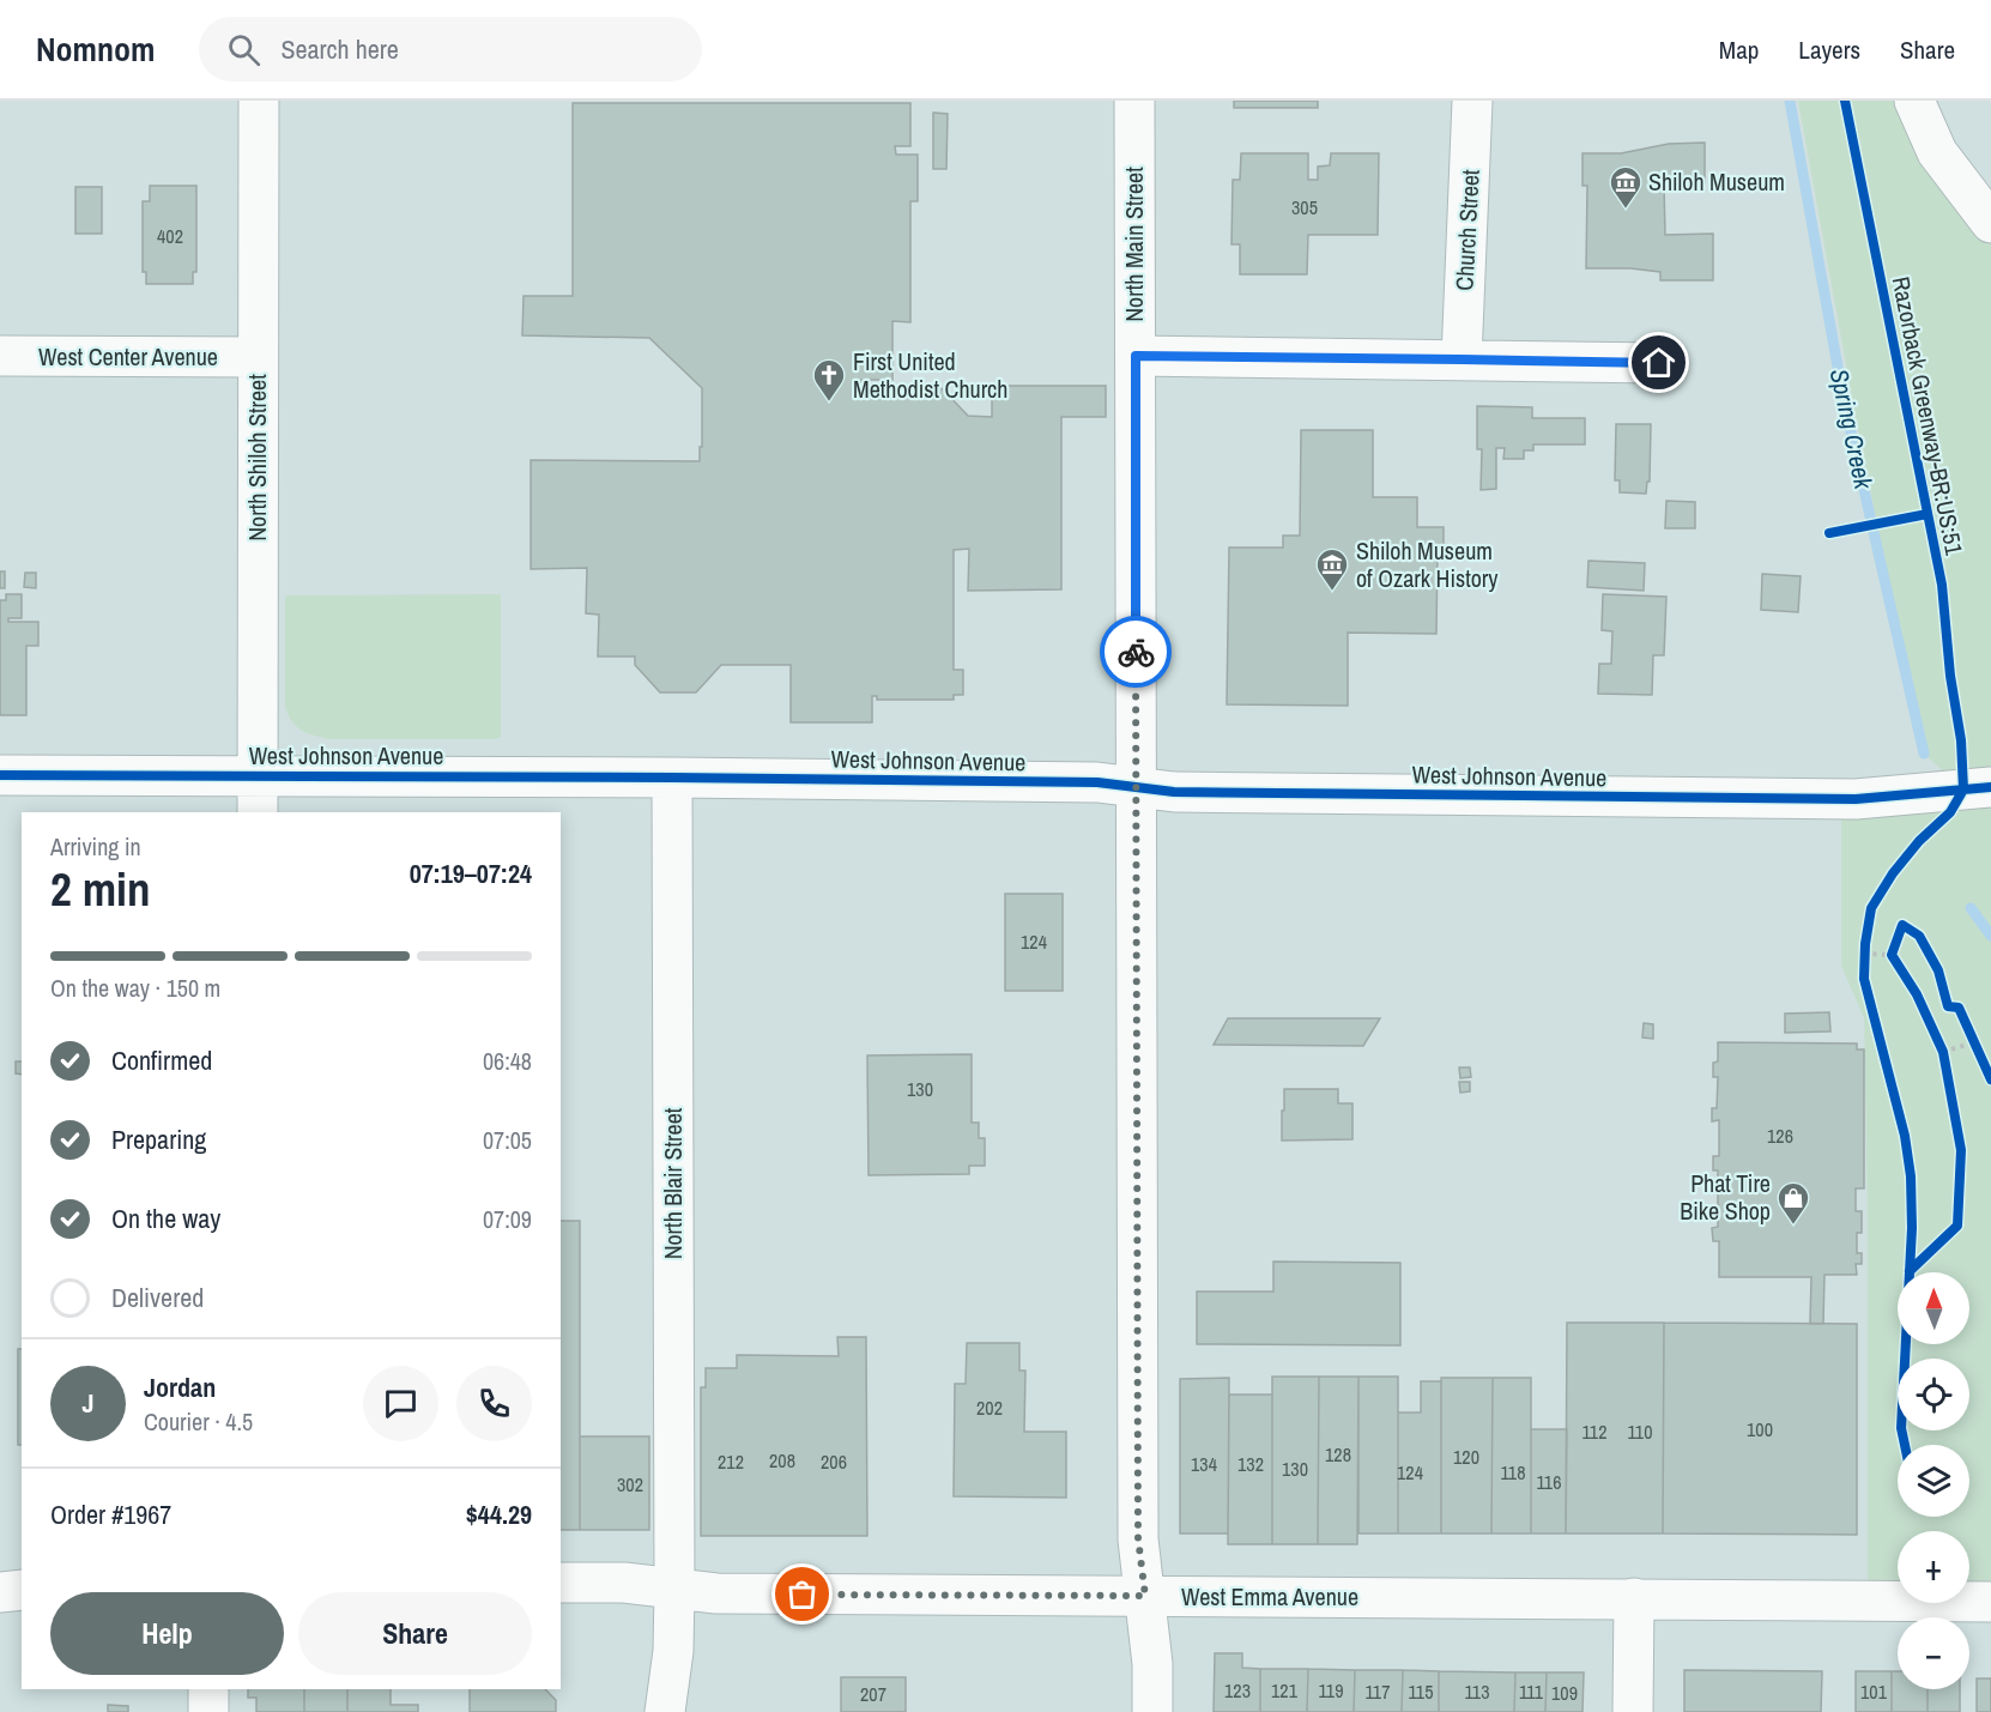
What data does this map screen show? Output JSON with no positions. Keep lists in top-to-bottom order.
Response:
{
  "streets": {
    "street": [
      "Church Street",
      "North Main Street",
      "West Center Avenue",
      "North Shiloh Street",
      "West Johnson Avenue",
      "North Blair Street",
      "West Emma Avenue"
    ],
    "cycle path": ["Razorback Greenway-BR:US:51"]
  },
  "crossings": [
    ["North Main Street", "West Johnson Avenue"],
    ["North Main Street", "West Emma Avenue"],
    ["West Center Avenue", "North Shiloh Street"],
    ["North Shiloh Street", "West Johnson Avenue"],
    ["West Johnson Avenue", "North Blair Street"],
    ["North Blair Street", "West Emma Avenue"]
  ],
  "water": ["Spring Creek"],
  "places": {
    "museum": ["Shiloh Museum", "Shiloh Museum of Ozark History"],
    "church": ["First United Methodist Church"],
    "shop": ["Phat Tire Bike Shop"]
  },
  "house_numbers": [
    "305",
    "402",
    "124",
    "130",
    "126",
    "202",
    "100",
    "112",
    "110",
    "128",
    "120",
    "208",
    "212",
    "206",
    "134",
    "132",
    "130",
    "124",
    "118",
    "116",
    "302",
    "123",
    "121",
    "119",
    "117",
    "115",
    "113",
    "111",
    "101",
    "109",
    "207"
  ],
  "north": "top",
  "page": {
    "header": "Nomnom",
    "search": "Search here",
    "nav": ["Map", "Layers", "Share"],
    "heading": ["2 min", "Arriving in", "07:19–07:24"],
    "panel": [
      "Jordan",
      "Courier · 4.5",
      "Order #1967",
      "$44.29"
    ],
    "bar": "On the way · 150 m",
    "list": [
      ["Confirmed", "06:48"],
      ["Preparing", "07:05"],
      ["On the way", "07:09"],
      "Delivered"
    ],
    "map_buttons": ["+", "−"],
    "round": "J",
    "buttons": ["Help", "Share"]
  }
}
